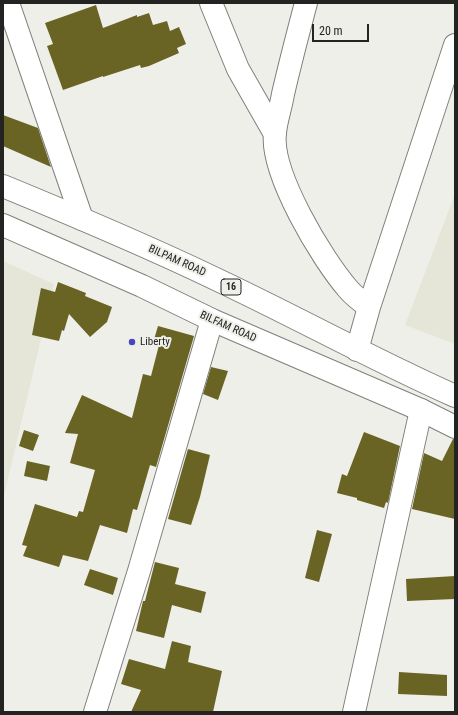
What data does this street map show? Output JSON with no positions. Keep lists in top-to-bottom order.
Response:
{
  "streets": {
    "street": ["BILPAM ROAD", "16", "BILFAM ROAD"]
  },
  "places": ["Liberty"],
  "scale_bar": "20 m"
}
